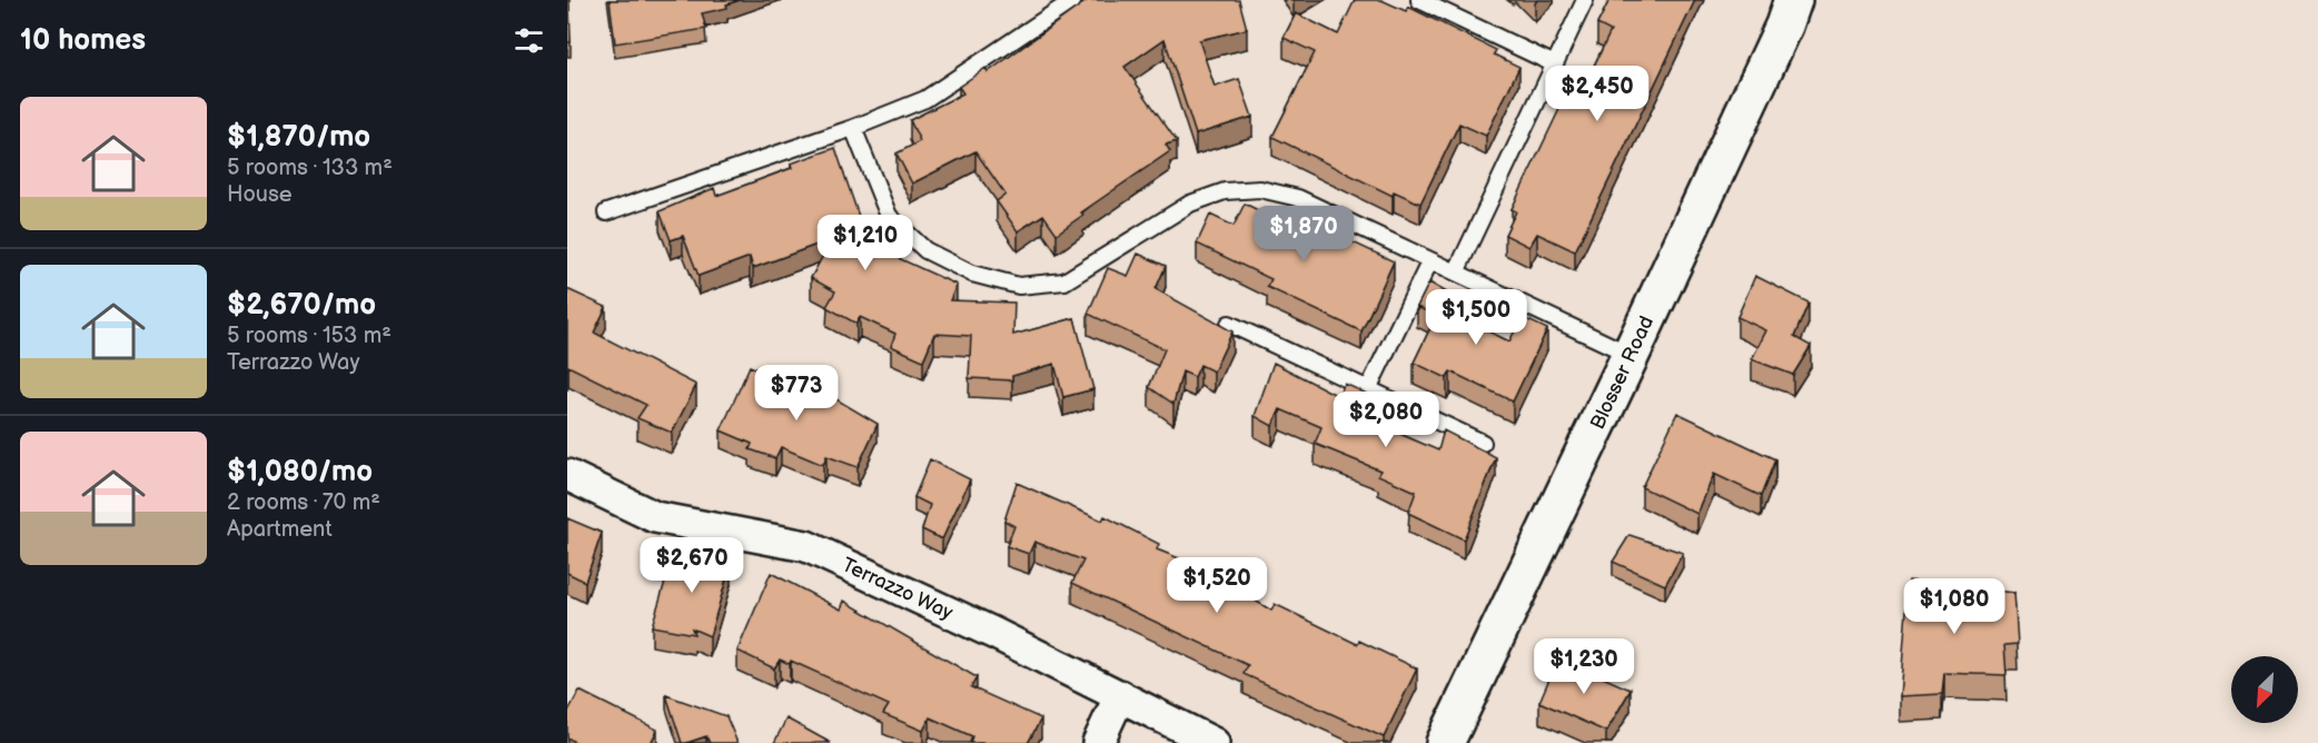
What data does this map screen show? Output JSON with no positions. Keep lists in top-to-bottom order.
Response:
{
  "streets": {
    "street": ["Blosser Road", "Terrazzo Way"]
  },
  "north": "bottom left",
  "page": {
    "heading": "10 homes",
    "price": [
      "$2,450",
      "$1,870",
      "$1,210",
      "$1,500",
      "$773",
      "$2,080",
      "$2,670",
      "$1,520",
      "$1,080",
      "$1,230"
    ],
    "list": [
      {
        "name": "$1,870/mo",
        "note": "5 rooms · 133 m² · House"
      },
      {
        "name": "$2,670/mo",
        "note": "5 rooms · 153 m² · Terrazzo Way"
      },
      {
        "name": "$1,080/mo",
        "note": "2 rooms · 70 m² · Apartment"
      }
    ]
  }
}
